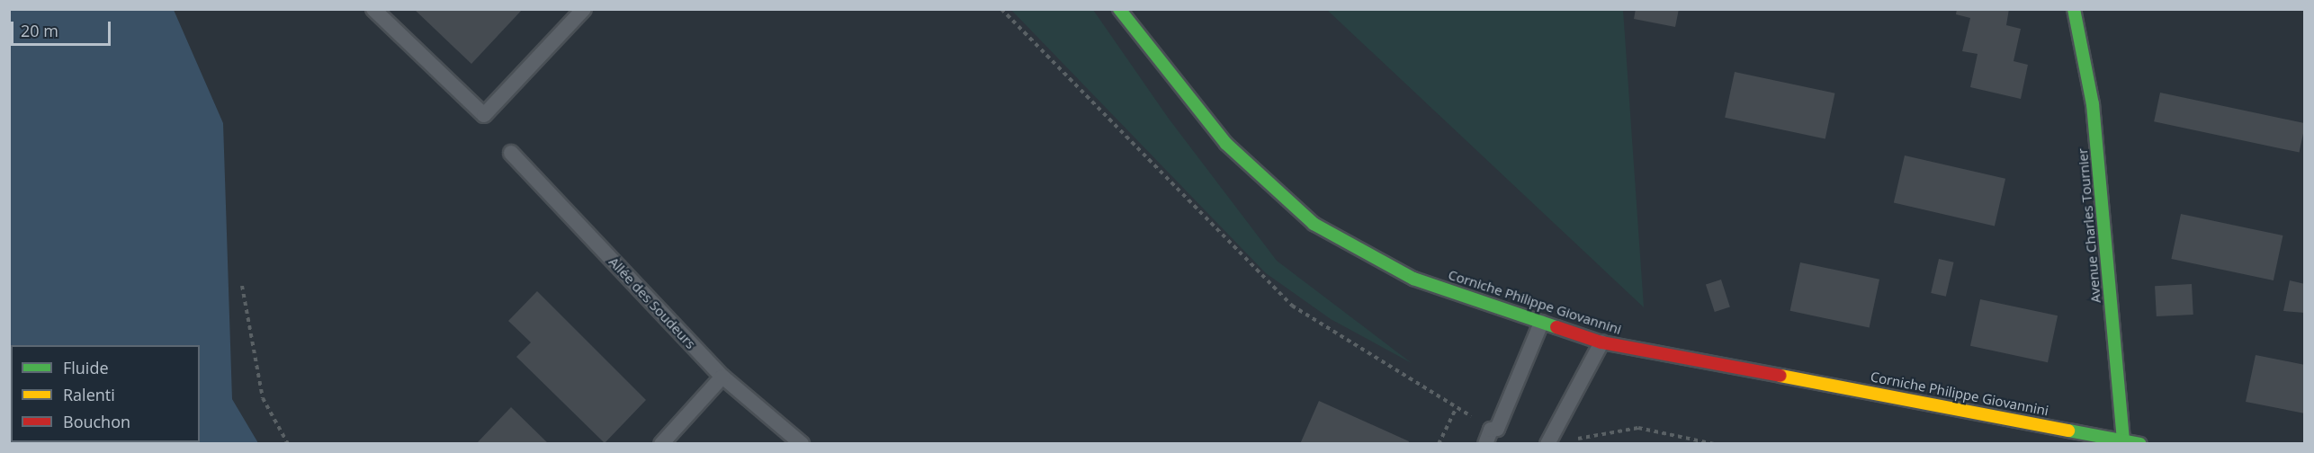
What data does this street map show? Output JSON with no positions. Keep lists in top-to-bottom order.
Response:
{
  "streets": {
    "main road": ["Avenue Charles Tournier", "Corniche Philippe Giovannini"],
    "lane": ["Allée des Soudeurs"]
  },
  "crossings": [
    ["Avenue Charles Tournier", "Corniche Philippe Giovannini"]
  ],
  "legend": ["Fluide", "Ralenti", "Bouchon"],
  "scale_bar": "20 m"
}
